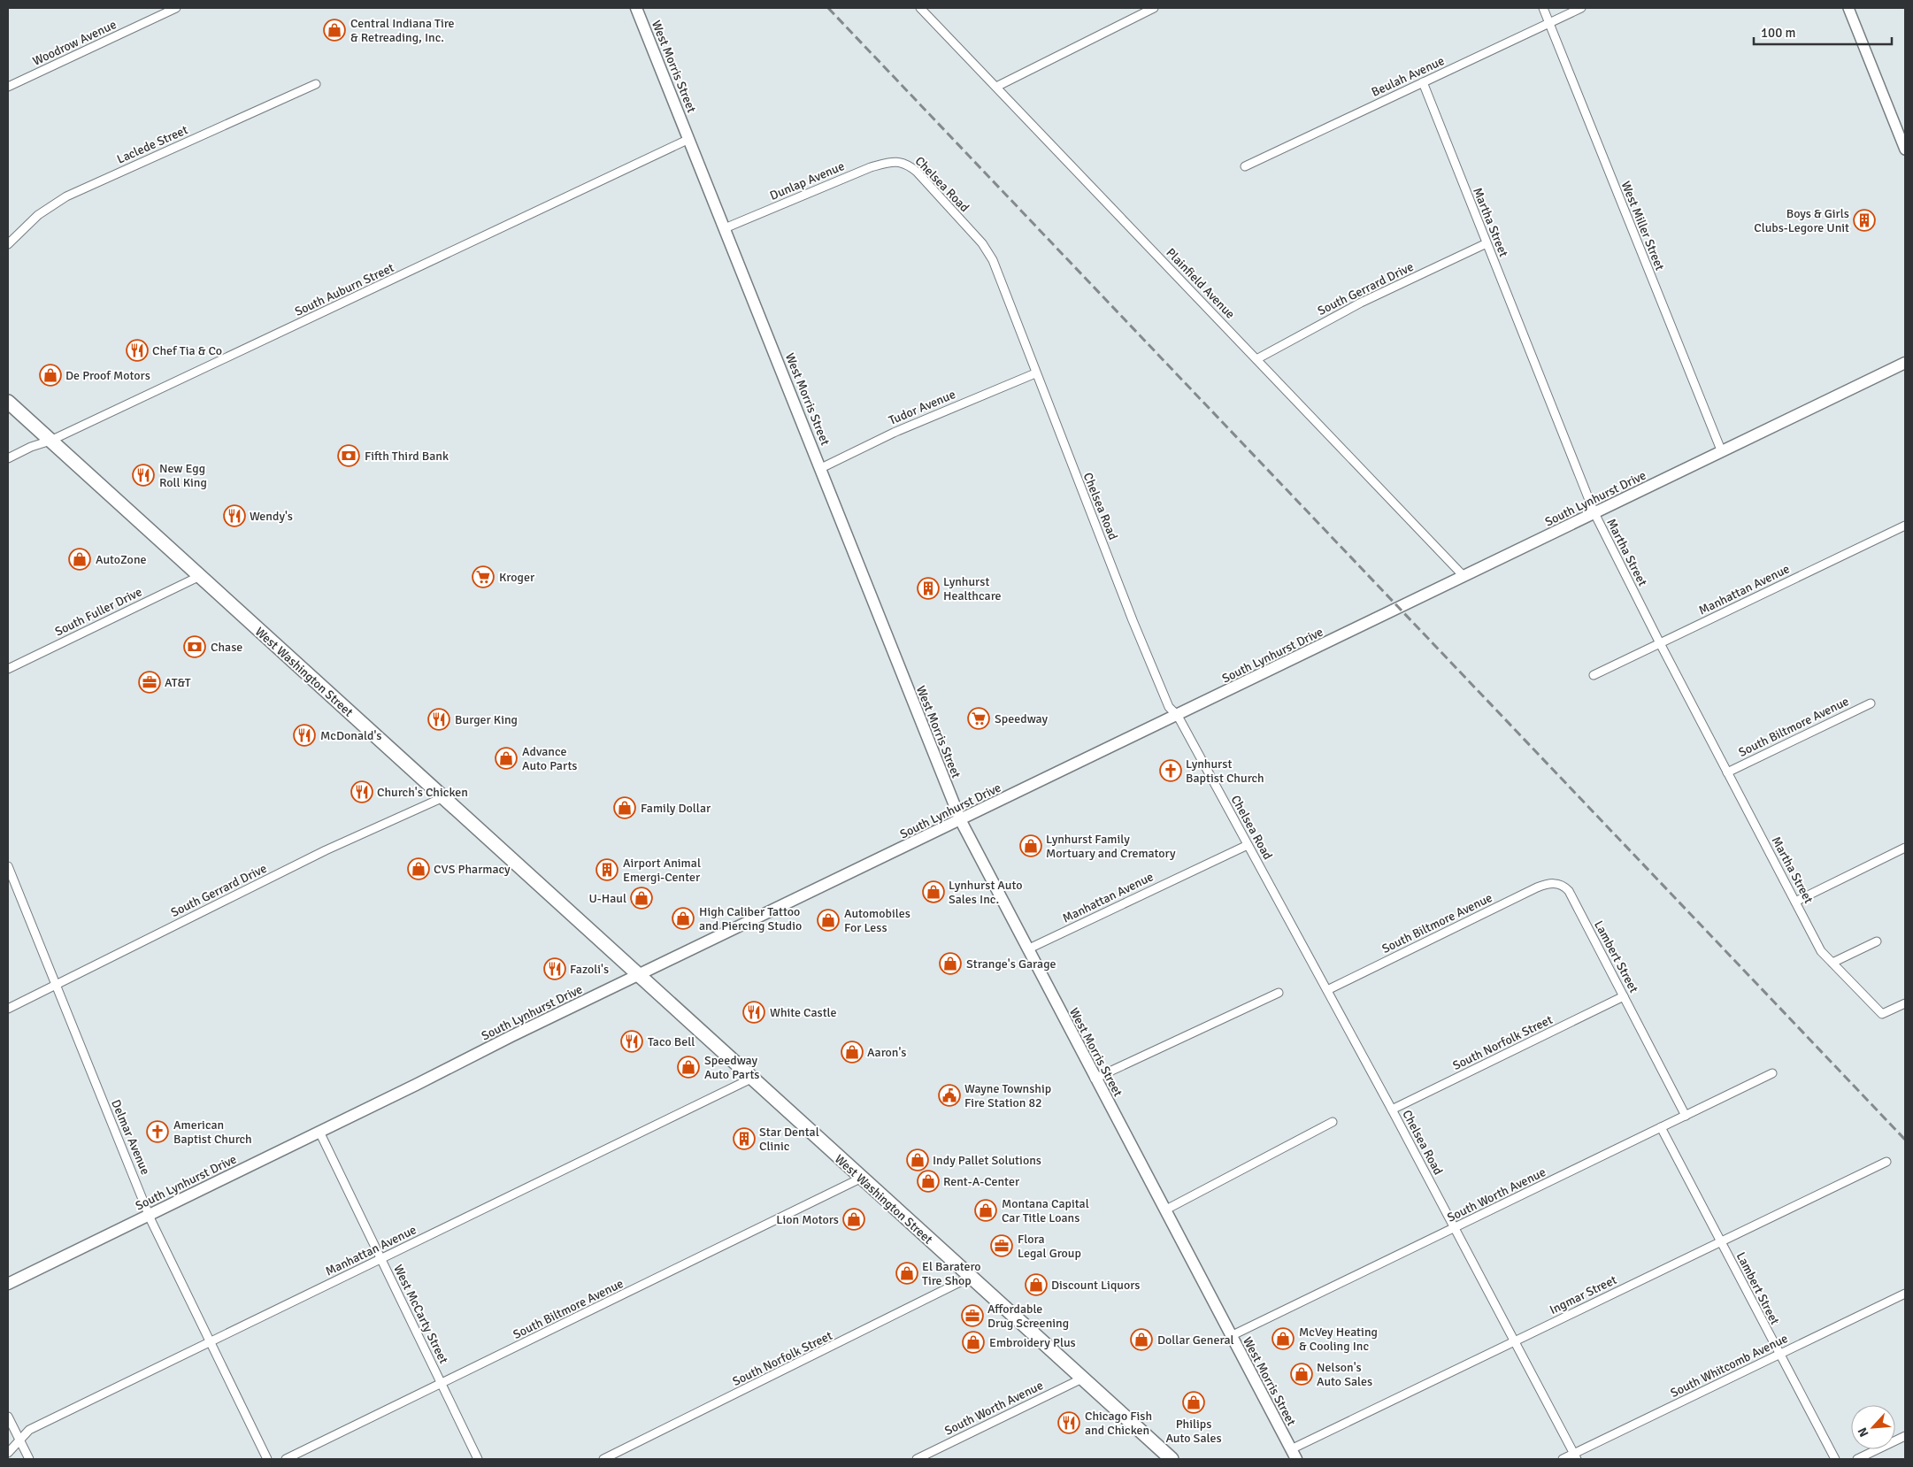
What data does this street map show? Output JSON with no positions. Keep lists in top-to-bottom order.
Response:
{
  "streets": {
    "main road": ["West Morris Street", "South Lynhurst Drive", "West Washington Street"],
    "street": [
      "Woodrow Avenue",
      "Beulah Avenue",
      "Laclede Street",
      "Dunlap Avenue",
      "Chelsea Road",
      "Martha Street",
      "West Miller Street",
      "Plainfield Avenue",
      "South Gerrard Drive",
      "South Auburn Street",
      "Tudor Avenue",
      "Manhattan Avenue",
      "South Fuller Drive",
      "South Biltmore Avenue",
      "Lambert Street",
      "South Norfolk Street",
      "Delmar Avenue",
      "South Worth Avenue",
      "Ingmar Street",
      "West McCarty Street",
      "South Whitcomb Avenue"
    ]
  },
  "crossings": [
    ["West Morris Street", "Dunlap Avenue"],
    ["West Morris Street", "South Auburn Street"],
    ["West Morris Street", "Tudor Avenue"],
    ["West Morris Street", "South Lynhurst Drive"],
    ["West Morris Street", "Manhattan Avenue"],
    ["West Morris Street", "South Worth Avenue"],
    ["West Morris Street", "Ingmar Street"],
    ["Beulah Avenue", "Martha Street"],
    ["Beulah Avenue", "West Miller Street"],
    ["Dunlap Avenue", "Chelsea Road"],
    ["Chelsea Road", "Tudor Avenue"],
    ["Chelsea Road", "South Lynhurst Drive"],
    ["Chelsea Road", "Manhattan Avenue"],
    ["Chelsea Road", "South Biltmore Avenue"],
    ["Chelsea Road", "South Norfolk Street"],
    ["Chelsea Road", "South Worth Avenue"],
    ["Chelsea Road", "Ingmar Street"],
    ["Chelsea Road", "South Whitcomb Avenue"],
    ["Martha Street", "South Gerrard Drive"],
    ["Martha Street", "South Lynhurst Drive"],
    ["Martha Street", "Manhattan Avenue"],
    ["Martha Street", "South Biltmore Avenue"],
    ["West Miller Street", "South Lynhurst Drive"],
    ["Plainfield Avenue", "South Gerrard Drive"],
    ["Plainfield Avenue", "South Lynhurst Drive"],
    ["South Gerrard Drive", "West Washington Street"],
    ["South Gerrard Drive", "Delmar Avenue"],
    ["South Auburn Street", "West Washington Street"],
    ["South Lynhurst Drive", "West Washington Street"],
    ["South Lynhurst Drive", "Delmar Avenue"],
    ["South Lynhurst Drive", "West McCarty Street"],
    ["Manhattan Avenue", "West Washington Street"],
    ["Manhattan Avenue", "Delmar Avenue"],
    ["Manhattan Avenue", "West McCarty Street"],
    ["South Fuller Drive", "West Washington Street"],
    ["West Washington Street", "South Biltmore Avenue"],
    ["West Washington Street", "South Norfolk Street"],
    ["West Washington Street", "South Worth Avenue"],
    ["South Biltmore Avenue", "Lambert Street"],
    ["South Biltmore Avenue", "West McCarty Street"],
    ["Lambert Street", "South Norfolk Street"],
    ["Lambert Street", "South Worth Avenue"],
    ["Lambert Street", "Ingmar Street"],
    ["Lambert Street", "South Whitcomb Avenue"]
  ],
  "places": {
    "shop": [
      "Central Indiana Tire & Retreading, Inc.",
      "De Proof Motors",
      "AutoZone",
      "Advance Auto Parts",
      "Family Dollar",
      "Lynhurst Family Mortuary and Crematory",
      "CVS Pharmacy",
      "Lynhurst Auto Sales Inc.",
      "U-Haul",
      "High Caliber Tattoo and Piercing Studio",
      "Automobiles For Less",
      "Strange's Garage",
      "Aaron's",
      "Speedway Auto Parts",
      "Indy Pallet Solutions",
      "Rent-A-Center",
      "Montana Capital Car Title Loans",
      "Lion Motors",
      "El Baratero Tire Shop",
      "Discount Liquors",
      "McVey Heating & Cooling Inc",
      "Dollar General",
      "Embroidery Plus",
      "Nelson's Auto Sales",
      "Philips Auto Sales"
    ],
    "building": [
      "Boys & Girls Clubs-Legore Unit",
      "Lynhurst Healthcare",
      "Airport Animal Emergi-Center",
      "Star Dental Clinic"
    ],
    "restaurant": [
      "Chef Tia & Co",
      "New Egg Roll King",
      "Wendy's",
      "Burger King",
      "McDonald's",
      "Church's Chicken",
      "Fazoli's",
      "White Castle",
      "Taco Bell",
      "Chicago Fish and Chicken"
    ],
    "bank": ["Fifth Third Bank", "Chase"],
    "supermarket": ["Kroger", "Speedway"],
    "office": ["AT&T", "Flora Legal Group", "Affordable Drug Screening"],
    "church": ["Lynhurst Baptist Church", "American Baptist Church"],
    "public building": ["Wayne Township Fire Station 82"]
  },
  "scale_bar": "100 m",
  "north": "bottom left"
}
